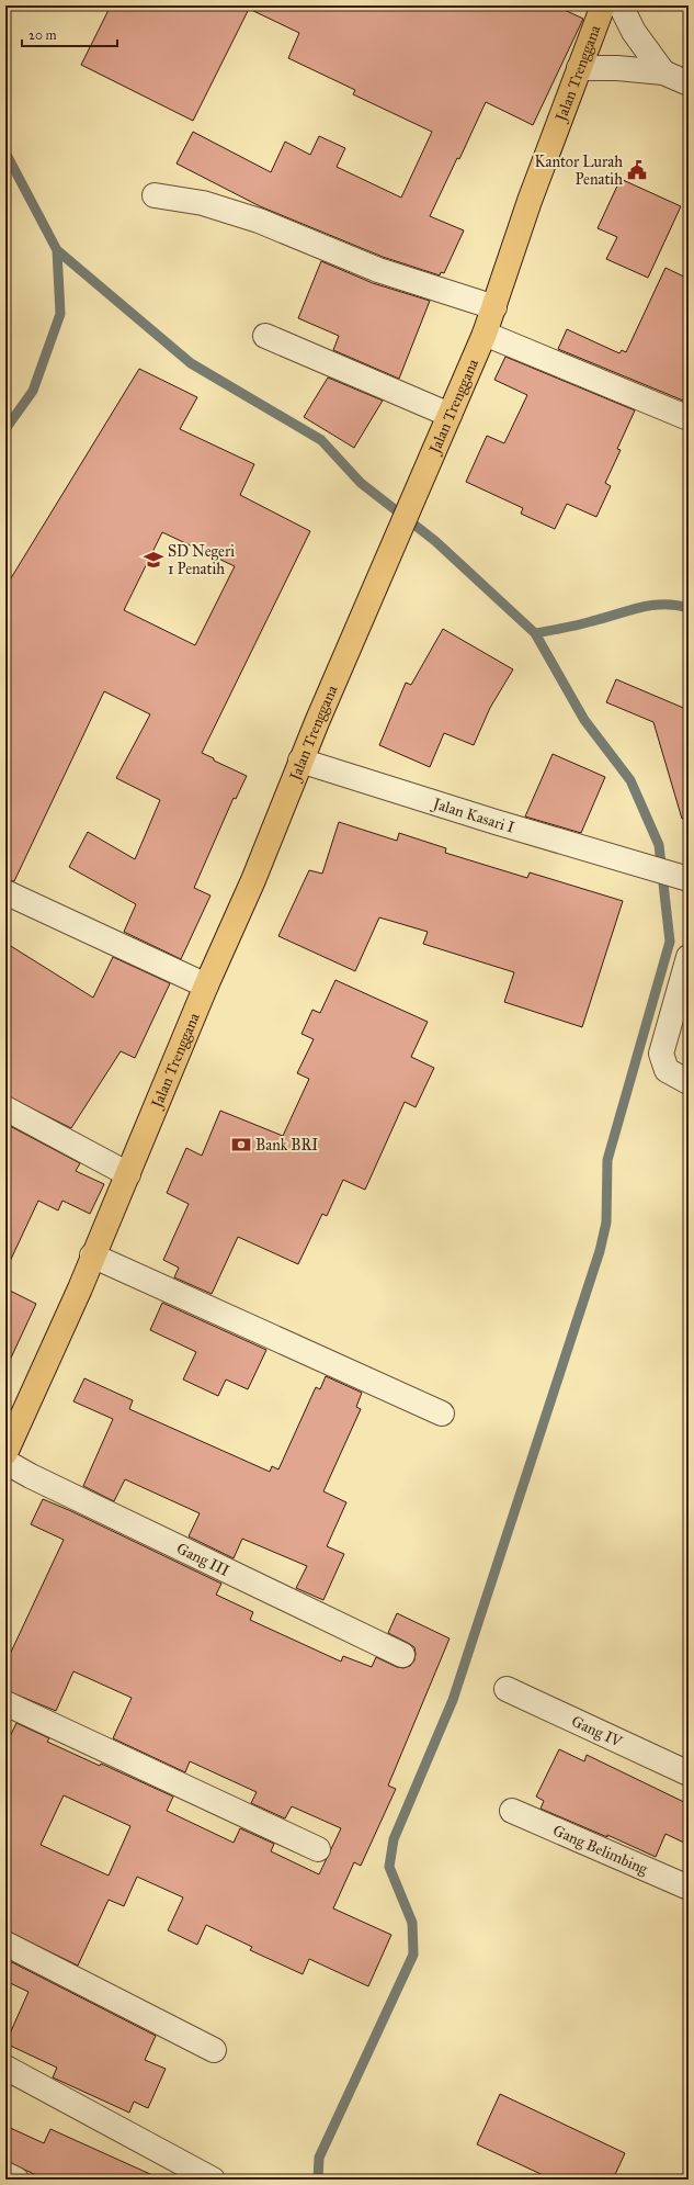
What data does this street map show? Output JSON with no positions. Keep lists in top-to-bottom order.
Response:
{
  "streets": {
    "main road": ["Jalan Trenggana"],
    "street": [
      "Jalan Kasari I",
      "Gang III",
      "Gang IV",
      "Gang Belimbing"
    ]
  },
  "crossings": [
    ["Jalan Trenggana", "Jalan Kasari I"],
    ["Jalan Trenggana", "Gang III"]
  ],
  "places": {
    "public building": ["Kantor Lurah Penatih"],
    "school or university": ["SD Negeri 1 Penatih"],
    "bank": ["Bank BRI"]
  },
  "scale_bar": "20 m"
}
